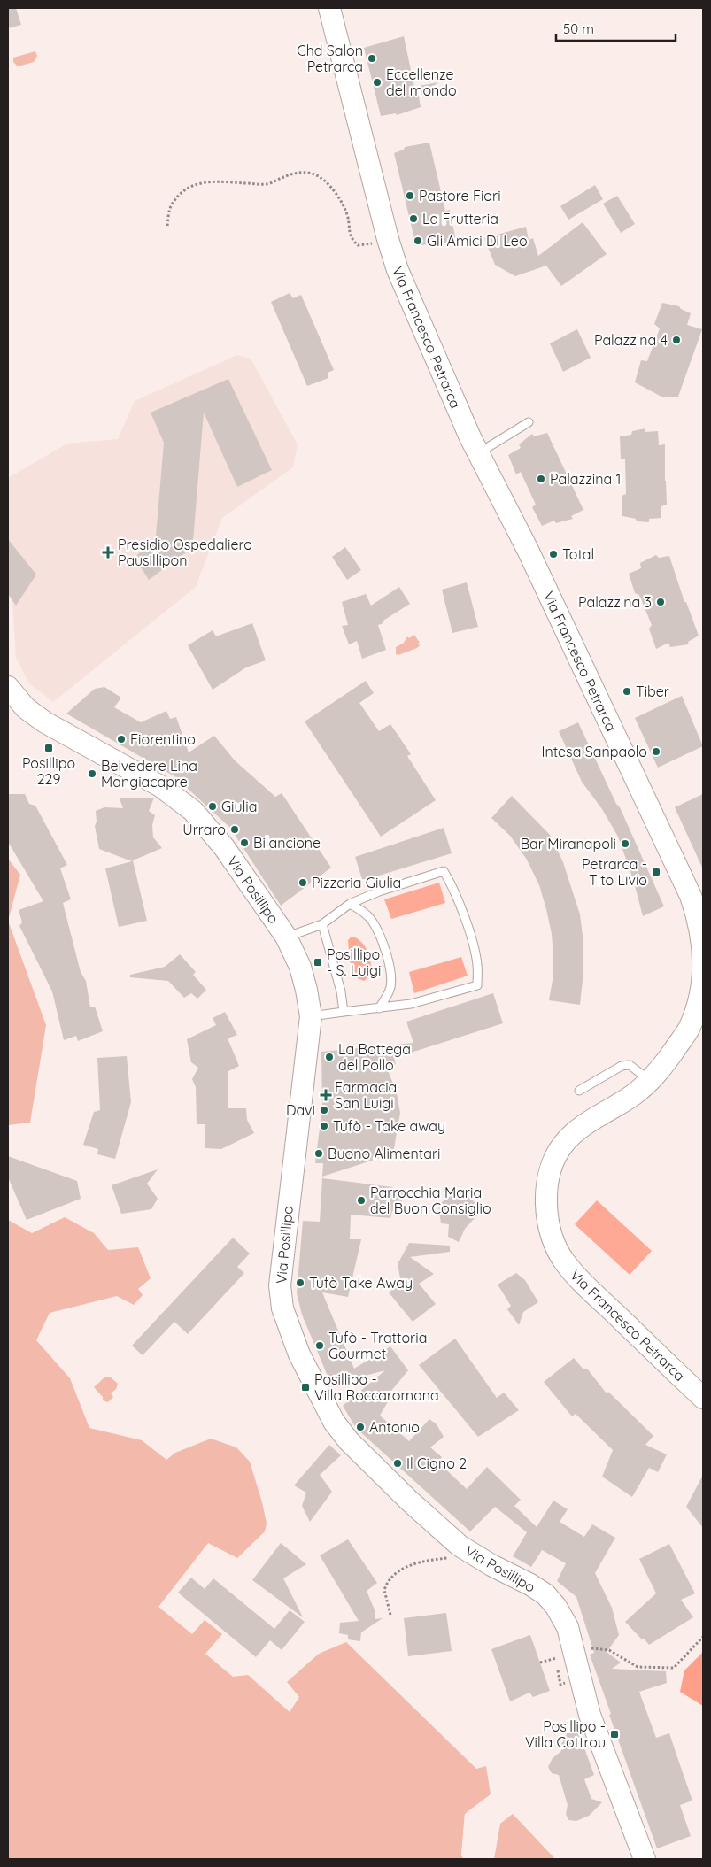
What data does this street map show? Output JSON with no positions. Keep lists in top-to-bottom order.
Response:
{
  "streets": {
    "street": ["Via Francesco Petrarca", "Via Posillipo"]
  },
  "places": {
    "other": [
      "Chd Salon Petrarca",
      "Eccellenze del mondo",
      "Pastore Fiori",
      "La Frutteria",
      "Gli Amici Di Leo",
      "Palazzina 4",
      "Palazzina 1",
      "Total",
      "Palazzina 3",
      "Tiber",
      "Fiorentino",
      "Intesa Sanpaolo",
      "Belvedere Lina Mangiacapre",
      "Giulia",
      "Urraro",
      "Bilancione",
      "Bar Miranapoli",
      "Pizzeria Giulia",
      "La Bottega del Pollo",
      "Davi",
      "Tufò - Take away",
      "Buono Alimentari",
      "Parrocchia Maria del Buon Consiglio",
      "Tufò Take Away",
      "Tufò - Trattoria Gourmet",
      "Antonio",
      "Il Cigno 2"
    ],
    "health": ["Presidio Ospedaliero Pausillipon", "Farmacia San Luigi"],
    "transit": [
      "Posillipo 229",
      "Petrarca - Tito Livio",
      "Posillipo - S. Luigi",
      "Posillipo - Villa Roccaromana",
      "Posillipo - Villa Cottrou"
    ]
  },
  "scale_bar": "50 m"
}
